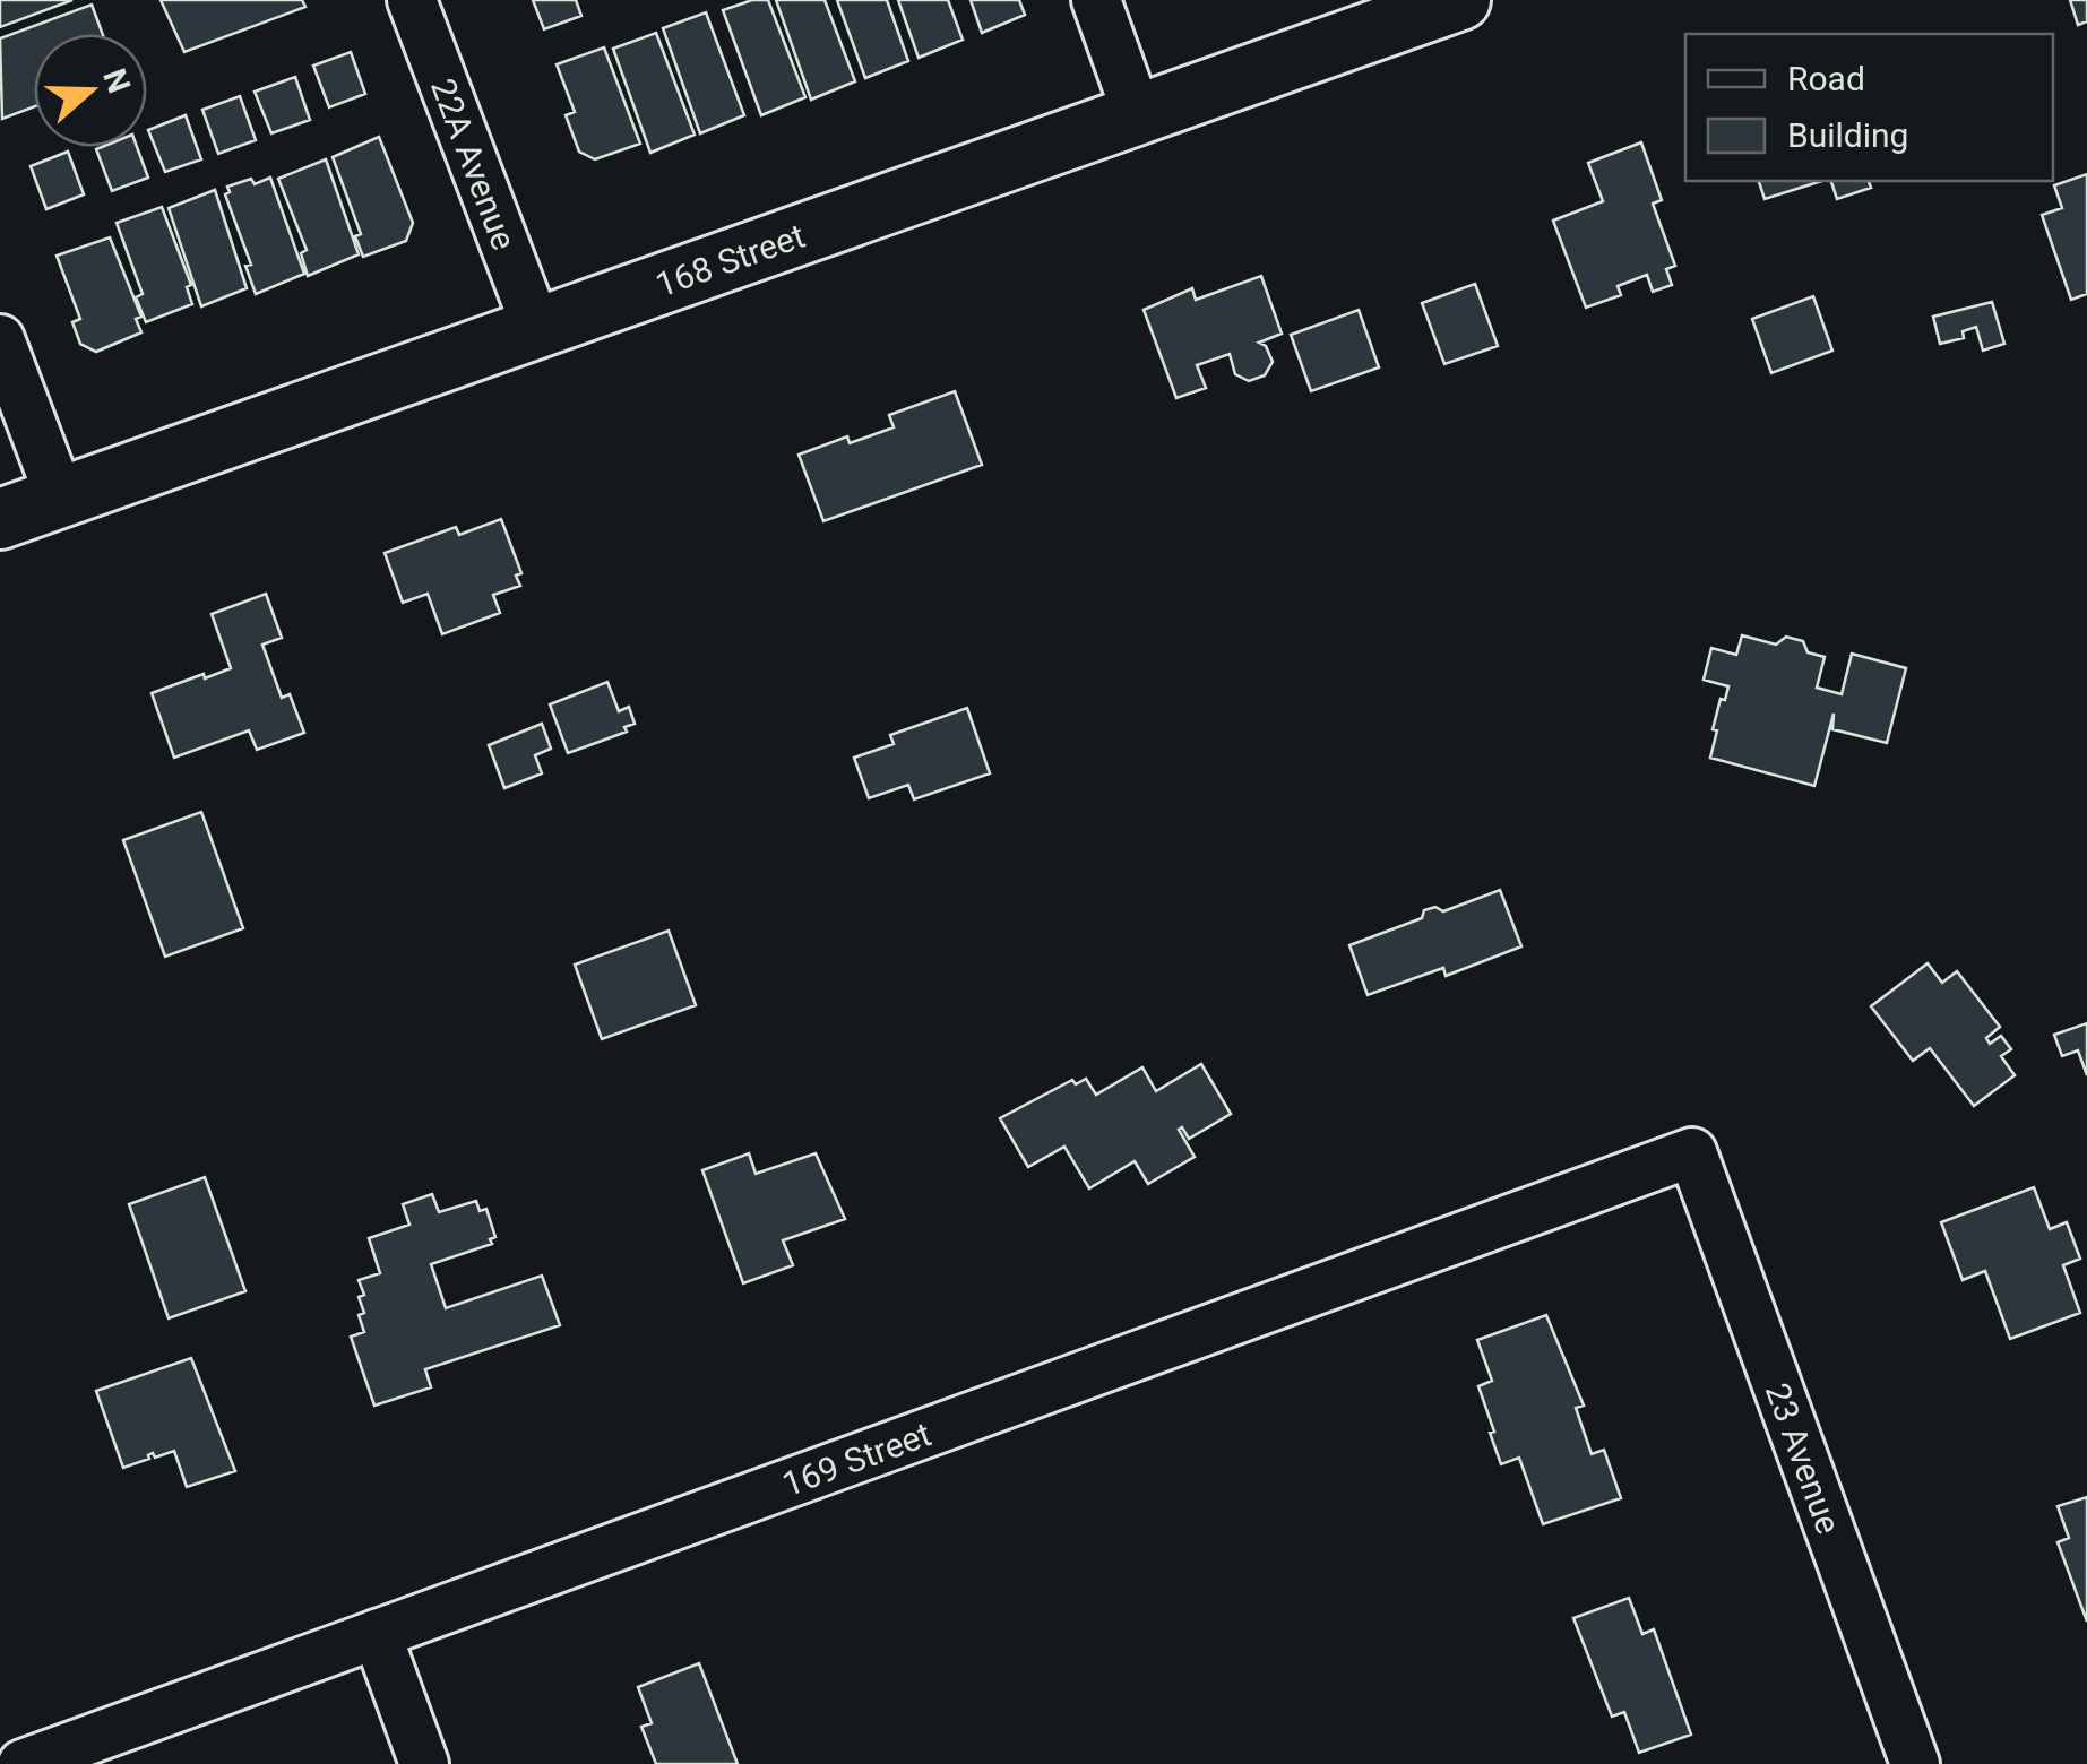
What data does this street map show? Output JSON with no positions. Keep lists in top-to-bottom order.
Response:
{
  "streets": {
    "main road": ["168 Street"],
    "street": ["22A Avenue", "169 Street", "23 Avenue"]
  },
  "crossings": [
    ["22A Avenue", "168 Street"],
    ["169 Street", "23 Avenue"]
  ],
  "legend": ["Road", "Building"],
  "north": "right"
}
